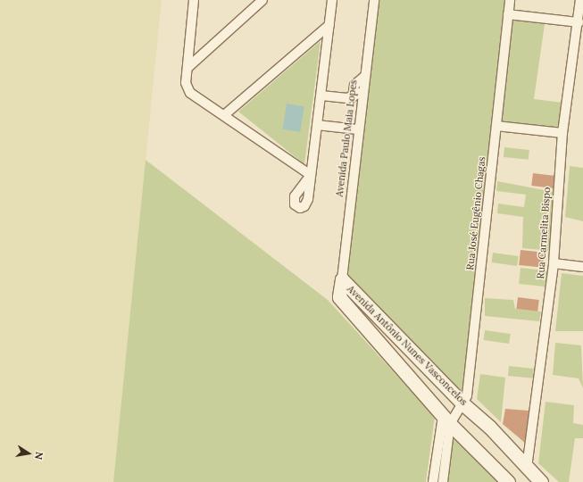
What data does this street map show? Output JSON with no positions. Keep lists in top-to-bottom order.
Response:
{
  "streets": {
    "street": [
      "Avenida Paulo Maia Lopes",
      "Rua José Eugênio Chagas",
      "Rua Carmelita Bispo",
      "Avenida Antônio Nunes Vasconcelos"
    ]
  },
  "crossings": [
    ["Avenida Paulo Maia Lopes", "Avenida Antônio Nunes Vasconcelos"],
    ["Rua José Eugênio Chagas", "Avenida Antônio Nunes Vasconcelos"],
    ["Rua Carmelita Bispo", "Avenida Antônio Nunes Vasconcelos"]
  ],
  "north": "right"
}
